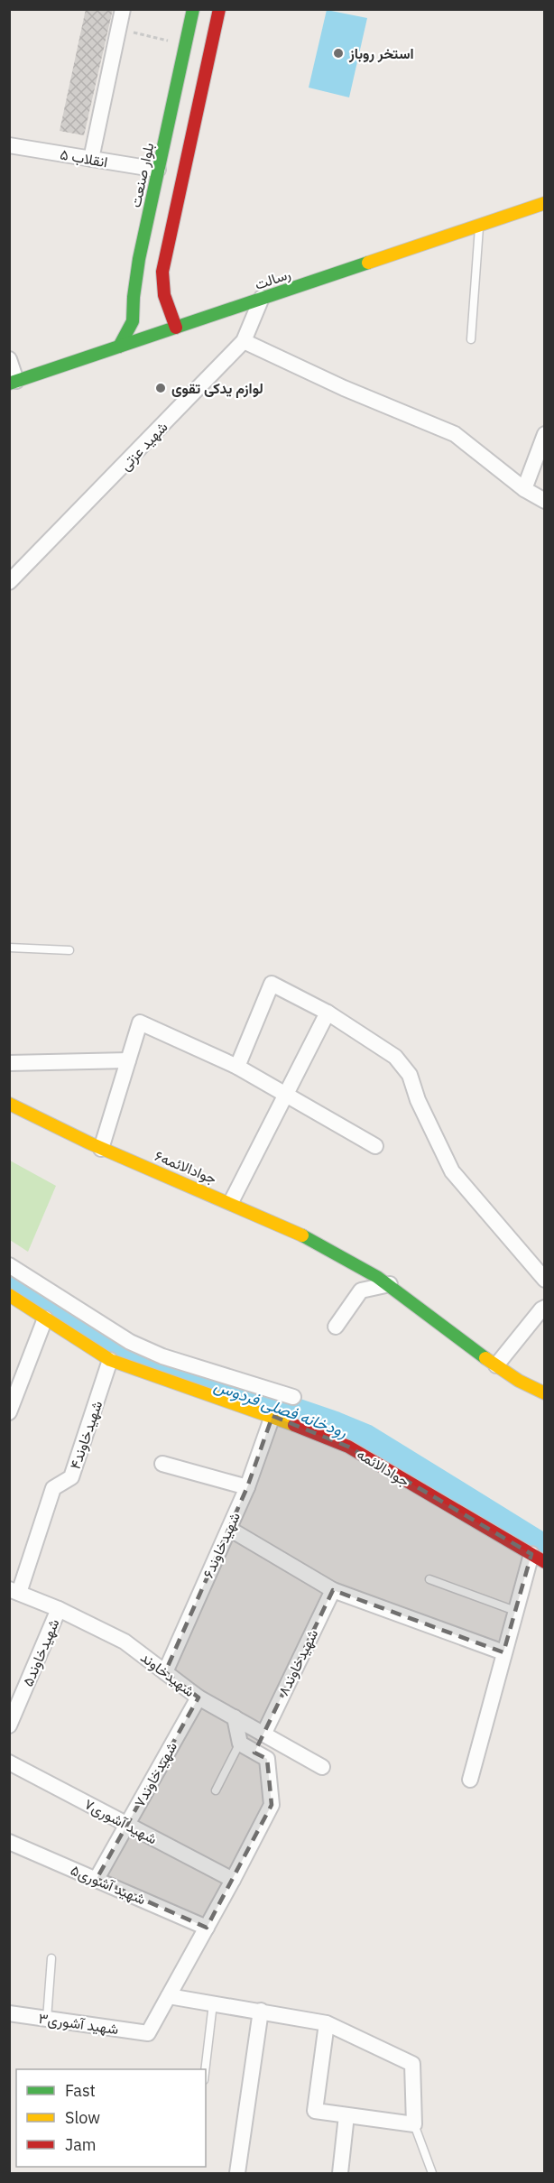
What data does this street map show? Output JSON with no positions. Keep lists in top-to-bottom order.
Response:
{
  "streets": {
    "street": [
      "انقلاب ۵",
      "بلوار صنعت",
      "رسالت",
      "شهید عزتی",
      "جوادالائمه۶",
      "شهیدخاوند۴",
      "جوادالائمه",
      "شهیدخاوند۶",
      "شهیدخاوند۵",
      "شهیدخاوند۸",
      "شهیدخاوند",
      "شهیدخاوند۷",
      "شهید آشوری۷",
      "شهید آشوری۵",
      "شهید آشوری۳"
    ]
  },
  "crossings": [
    ["انقلاب ۵", "بلوار صنعت"],
    ["بلوار صنعت", "رسالت"],
    ["رسالت", "شهید عزتی"],
    ["شهیدخاوند۴", "جوادالائمه"],
    ["شهیدخاوند۴", "شهیدخاوند"],
    ["جوادالائمه", "شهیدخاوند۶"],
    ["شهیدخاوند۶", "شهیدخاوند"],
    ["شهیدخاوند۵", "شهیدخاوند"],
    ["شهیدخاوند۸", "شهیدخاوند"],
    ["شهیدخاوند", "شهیدخاوند۷"],
    ["شهیدخاوند۷", "شهید آشوری۷"],
    ["شهیدخاوند۷", "شهید آشوری۵"]
  ],
  "water": ["رودخانه فصلی فردوس"],
  "places": ["استخر روباز", "لوازم یدکی تقوی"],
  "legend": ["Fast", "Slow", "Jam"]
}
